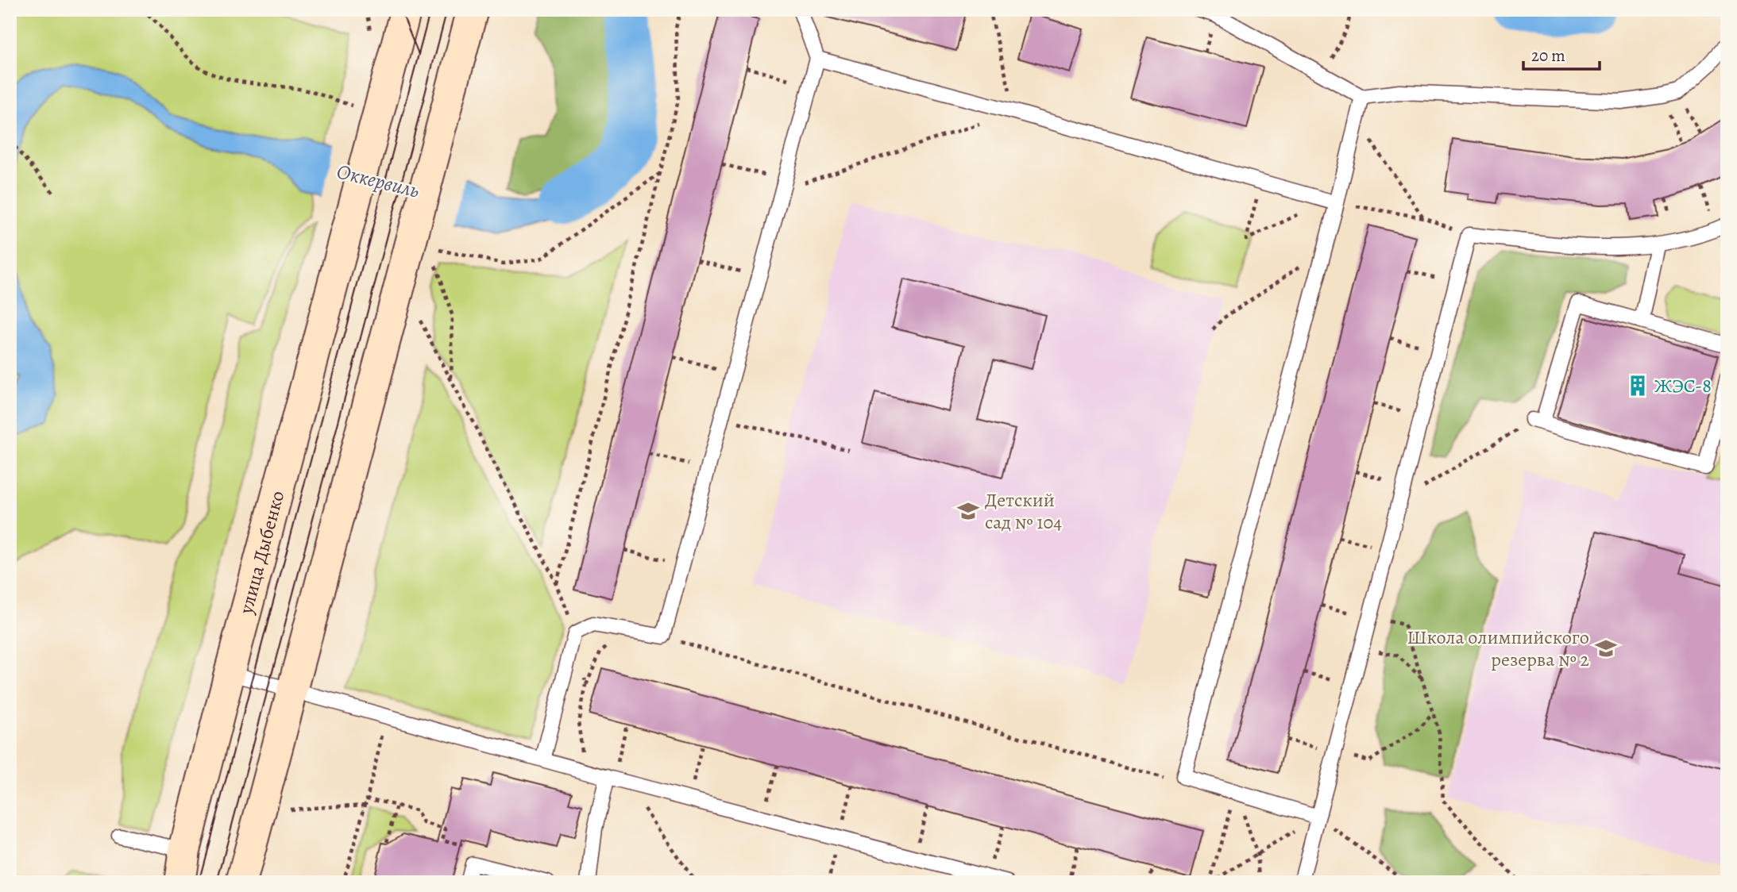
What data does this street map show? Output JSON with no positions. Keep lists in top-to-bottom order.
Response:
{
  "streets": {
    "main road": ["улица Дыбенко"]
  },
  "water": ["Оккервиль"],
  "places": {
    "building": ["ЖЭС-8"],
    "school or university": ["Детский сад № 104", "Школа олимпийского резерва № 2"]
  },
  "scale_bar": "20 m"
}
